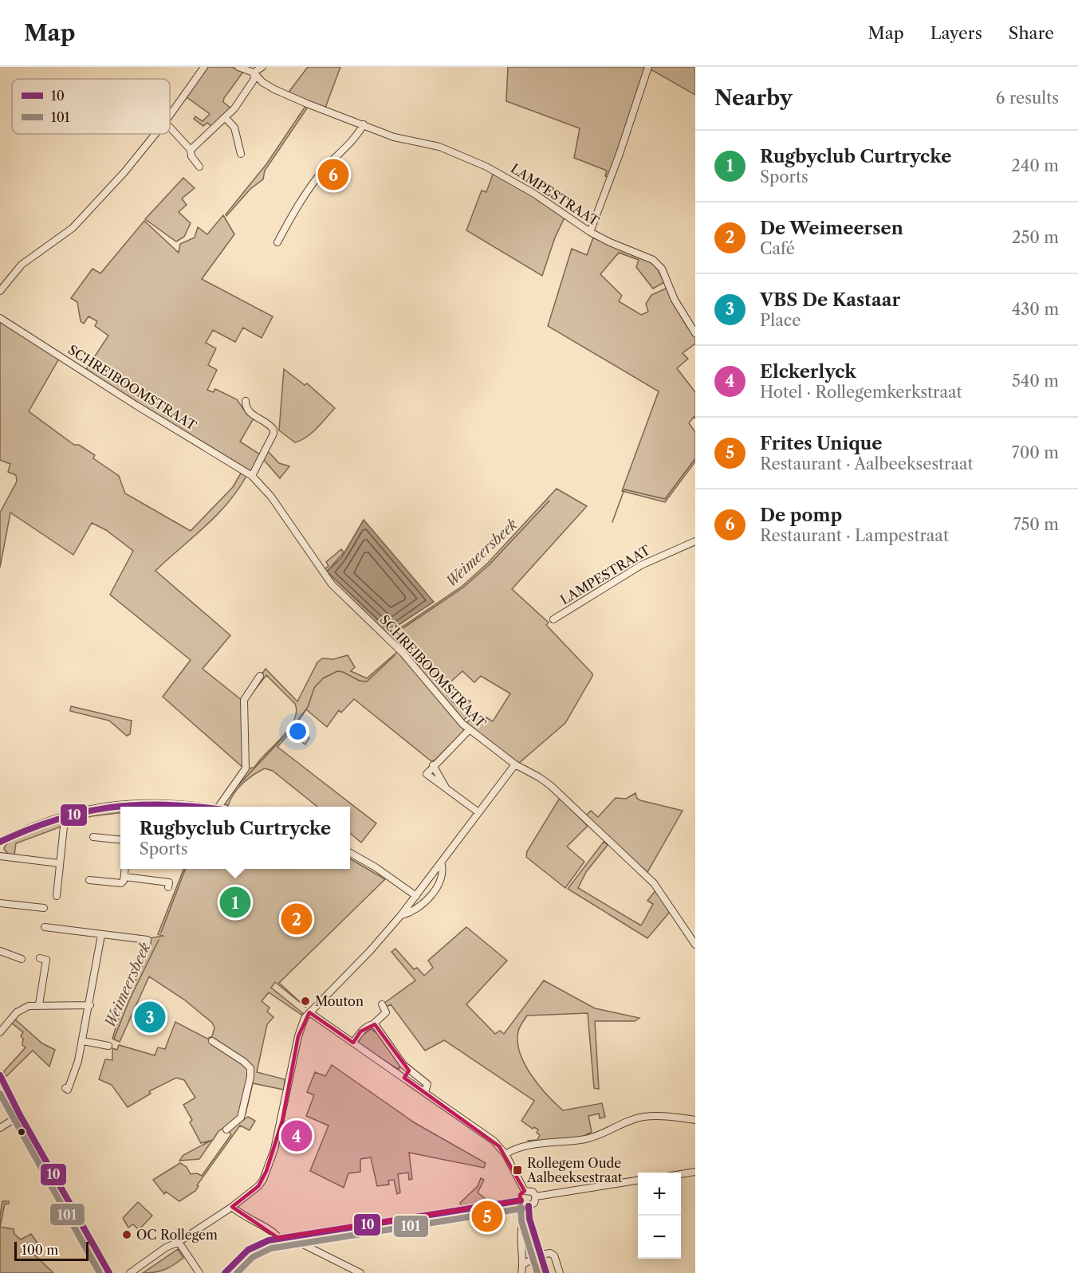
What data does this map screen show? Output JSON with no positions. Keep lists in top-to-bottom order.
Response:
{
  "streets": {
    "street": ["LAMPESTRAAT", "SCHREIBOOMSTRAAT"]
  },
  "water": ["Weimeersbeek"],
  "places": {
    "other": ["Mouton", "OC Rollegem"],
    "transit": ["Rollegem Oude Aalbeeksestraat"]
  },
  "lines": ["transit line 10", "transit line 101"],
  "legend": ["10", "101"],
  "scale_bar": "100 m",
  "page": {
    "header": "Map",
    "nav": ["Map", "Layers", "Share"],
    "heading": ["Nearby", "6 results"],
    "list": [
      {
        "mark": "1",
        "name": "Rugbyclub Curtrycke",
        "note": "Sports",
        "value": "240 m"
      },
      {
        "mark": "2",
        "name": "De Weimeersen",
        "note": "Café",
        "value": "250 m"
      },
      {
        "mark": "3",
        "name": "VBS De Kastaar",
        "note": "Place",
        "value": "430 m"
      },
      {
        "mark": "4",
        "name": "Elckerlyck",
        "note": "Hotel · Rollegemkerkstraat",
        "value": "540 m"
      },
      {
        "mark": "5",
        "name": "Frites Unique",
        "note": "Restaurant · Aalbeeksestraat",
        "value": "700 m"
      },
      {
        "mark": "6",
        "name": "De pomp",
        "note": "Restaurant · Lampestraat",
        "value": "750 m"
      }
    ],
    "pins": [
      "6",
      "1",
      "2",
      "3",
      "4",
      "5"
    ],
    "popup": ["Rugbyclub Curtrycke", "Sports"],
    "map_buttons": ["+", "−"],
    "scale": "100 m"
  }
}
